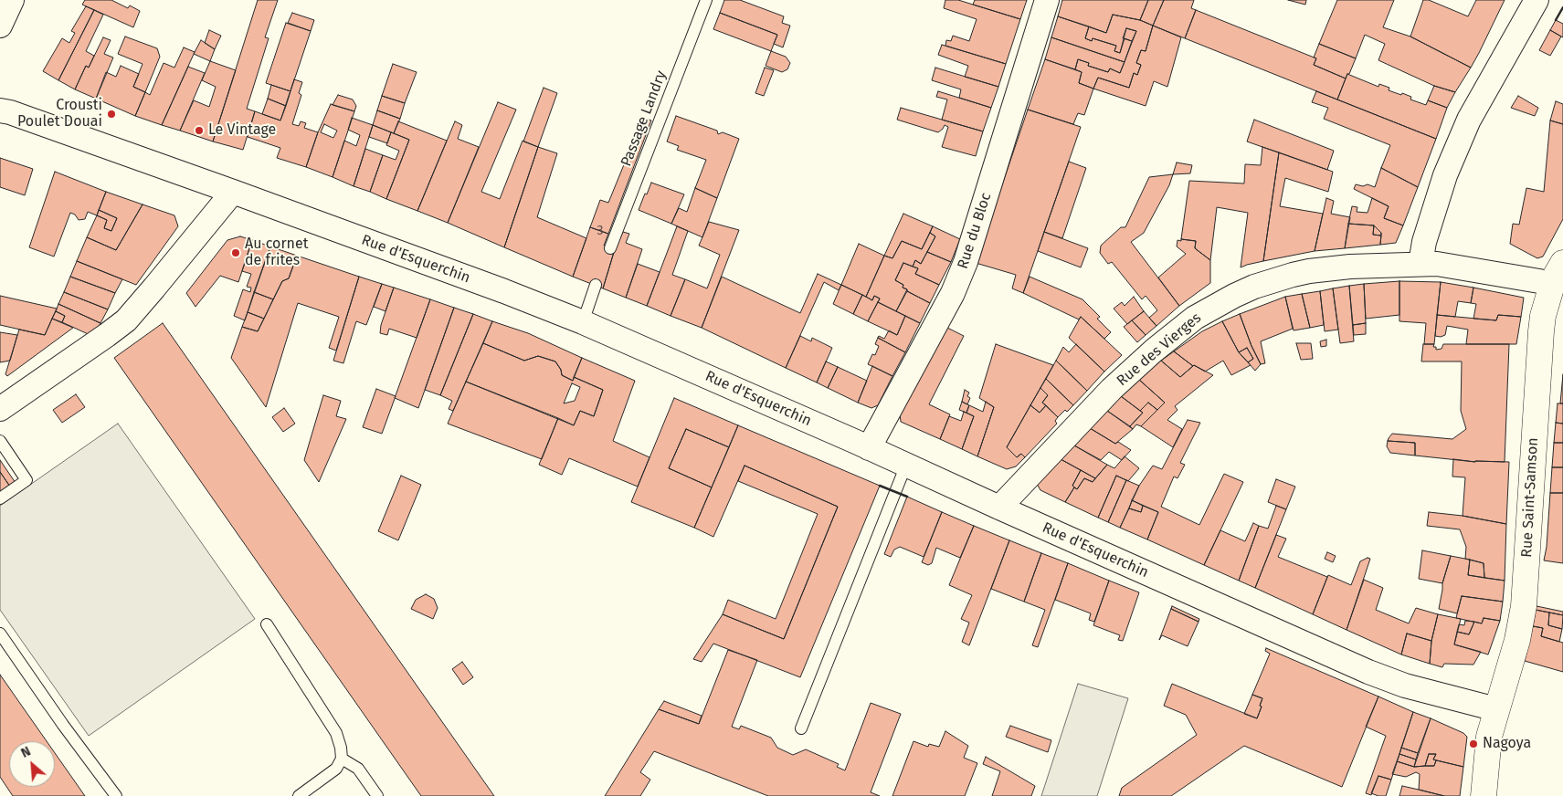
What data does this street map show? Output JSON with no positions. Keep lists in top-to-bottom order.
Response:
{
  "streets": {
    "street": [
      "Rue du Bloc",
      "Rue d'Esquerchin",
      "Rue des Vierges",
      "Rue Saint-Samson"
    ],
    "lane": ["Passage Landry"]
  },
  "crossings": [
    ["Rue du Bloc", "Rue d'Esquerchin"],
    ["Rue d'Esquerchin", "Rue des Vierges"],
    ["Rue d'Esquerchin", "Rue Saint-Samson"],
    ["Rue des Vierges", "Rue Saint-Samson"]
  ],
  "places": [
    "Crousti Poulet Douai",
    "Le Vintage",
    "Au cornet de frites",
    "Nagoya"
  ],
  "house_numbers": ["3"],
  "north": "top left"
}
